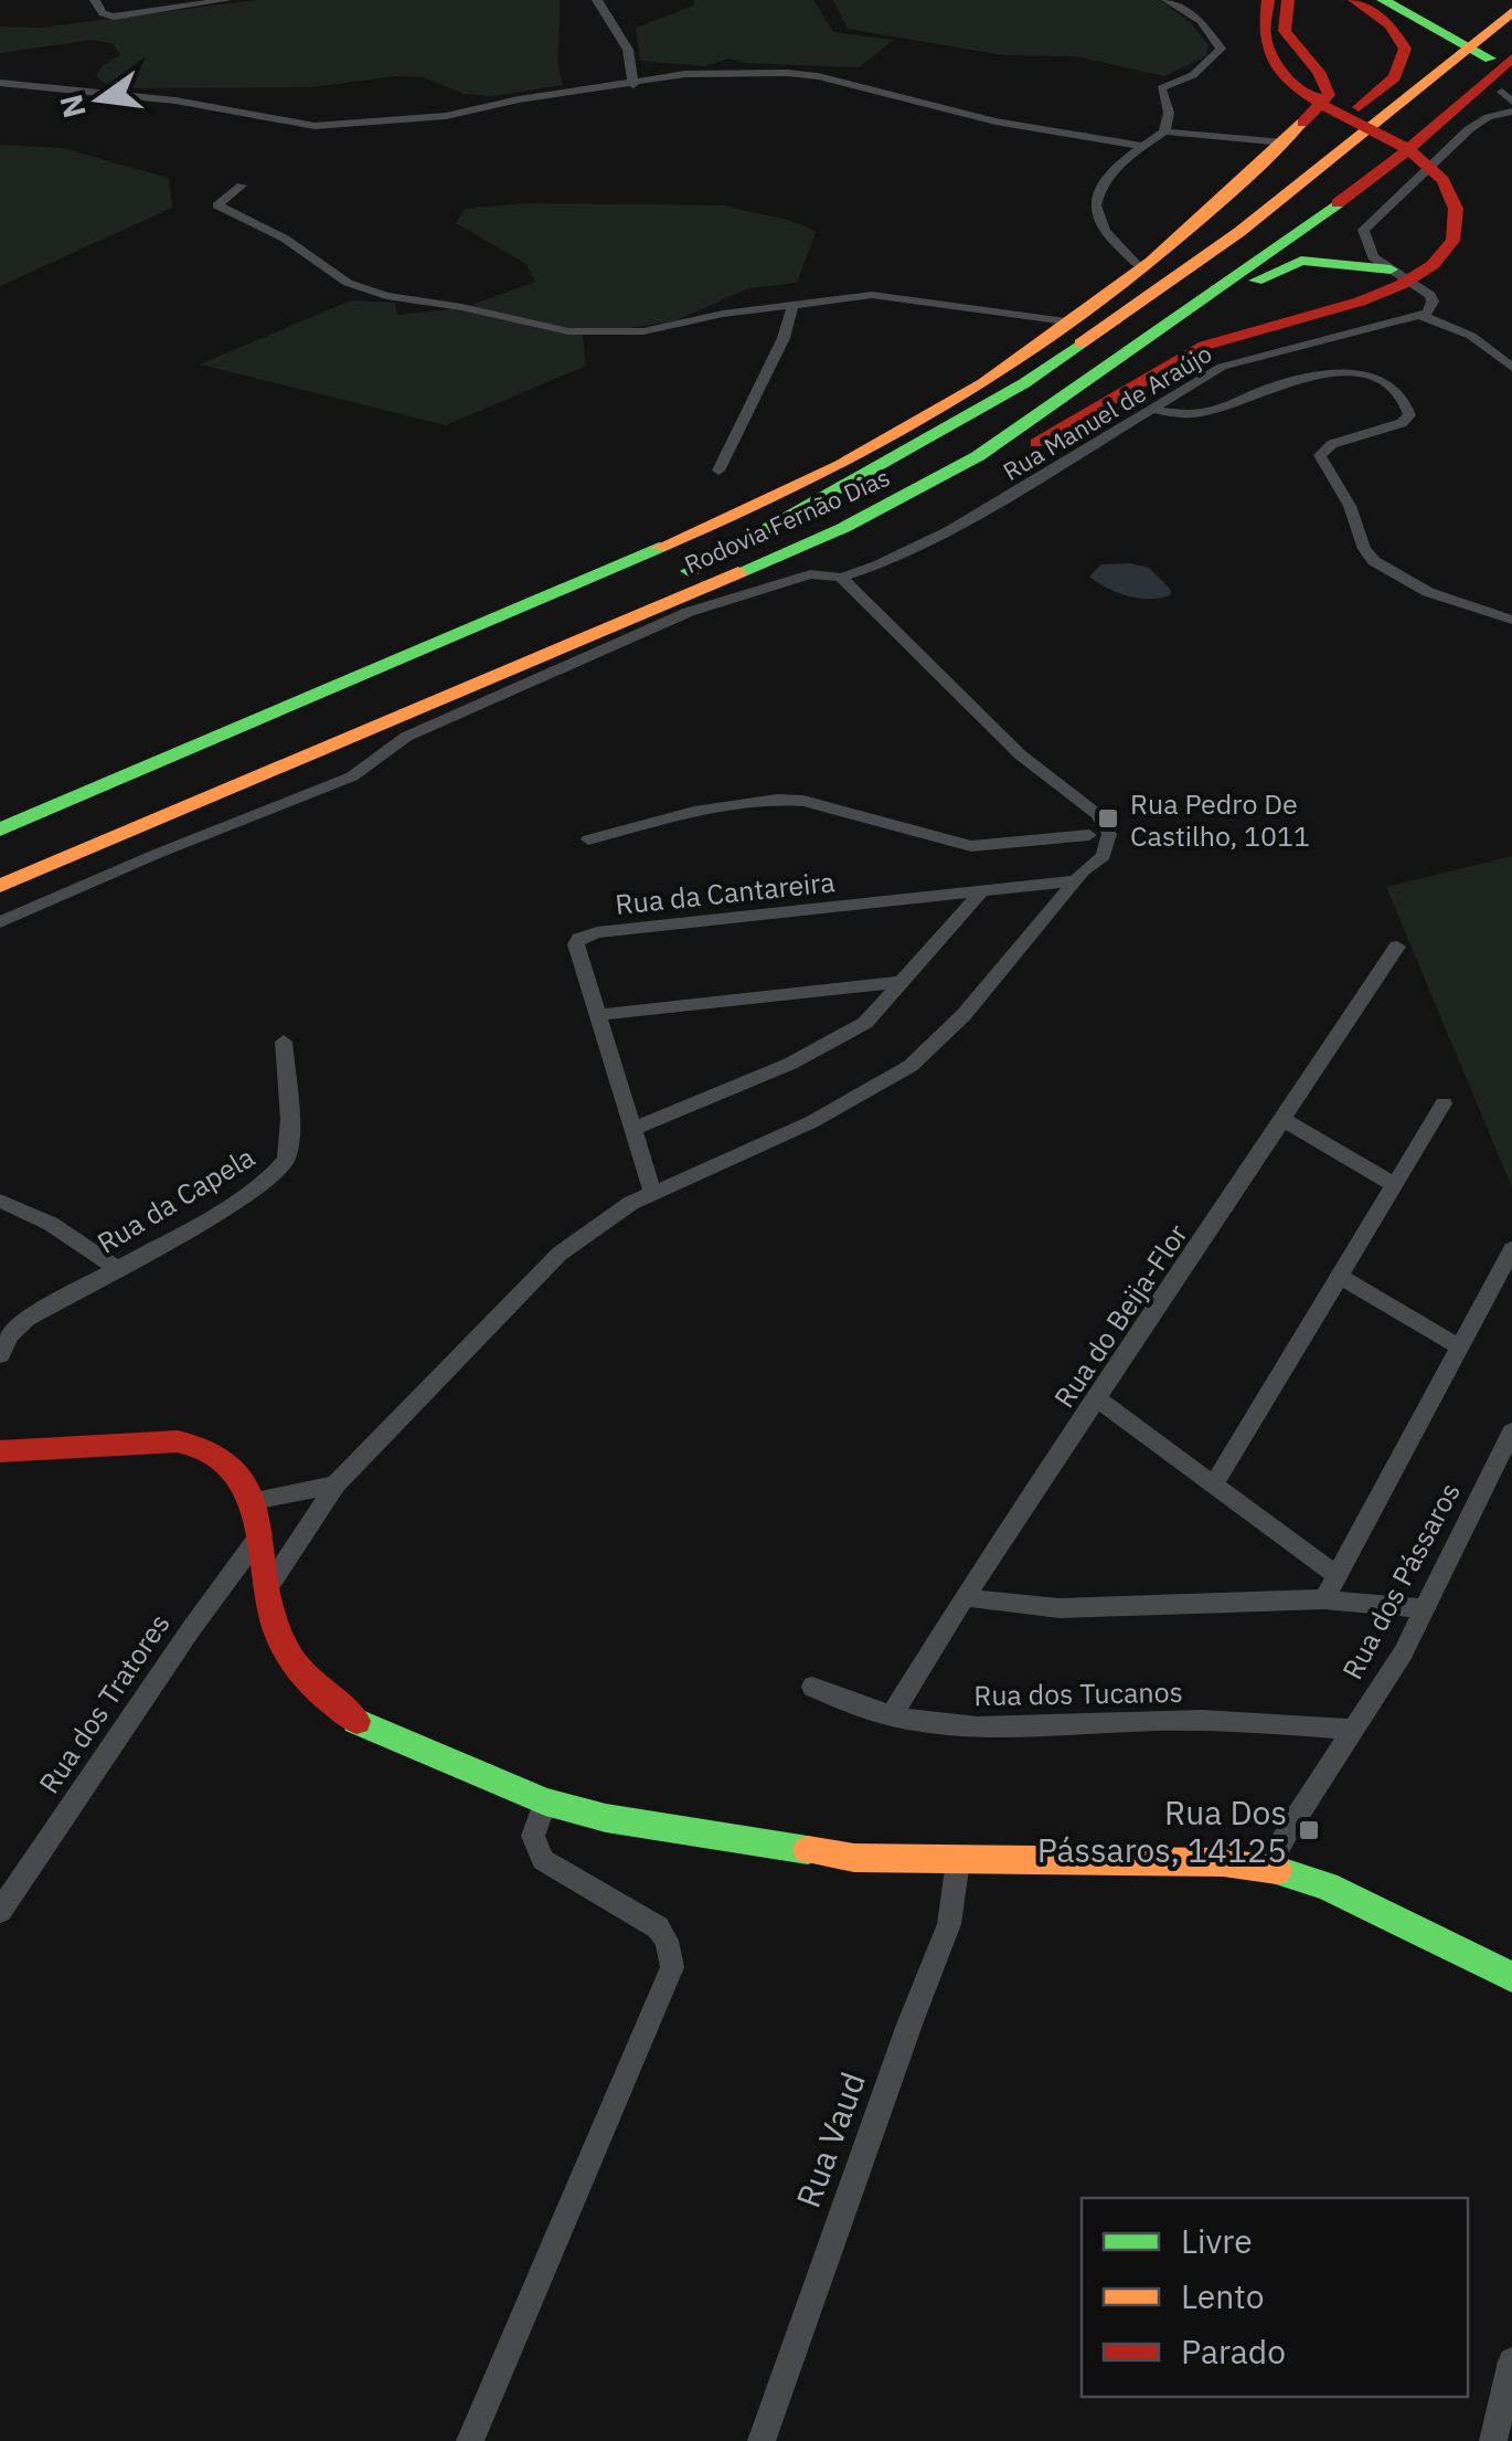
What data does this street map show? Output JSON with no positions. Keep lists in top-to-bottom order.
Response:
{
  "streets": {
    "main road": ["Rodovia Fernão Dias"],
    "street": [
      "Rua Manuel de Araújo",
      "Rua da Cantareira",
      "Rua da Capela",
      "Rua do Beija-Flor",
      "Rua dos Pássaros",
      "Rua dos Tucanos",
      "Rua dos Tratores",
      "Rua Vaud"
    ]
  },
  "crossings": [
    ["Rua do Beija-Flor", "Rua dos Tucanos"],
    ["Rua dos Pássaros", "Rua dos Tucanos"]
  ],
  "places": {
    "transit": ["Rua Pedro De Castilho, 1011", "Rua Dos Pássaros, 14125"]
  },
  "legend": ["Livre", "Lento", "Parado"],
  "north": "left"
}
